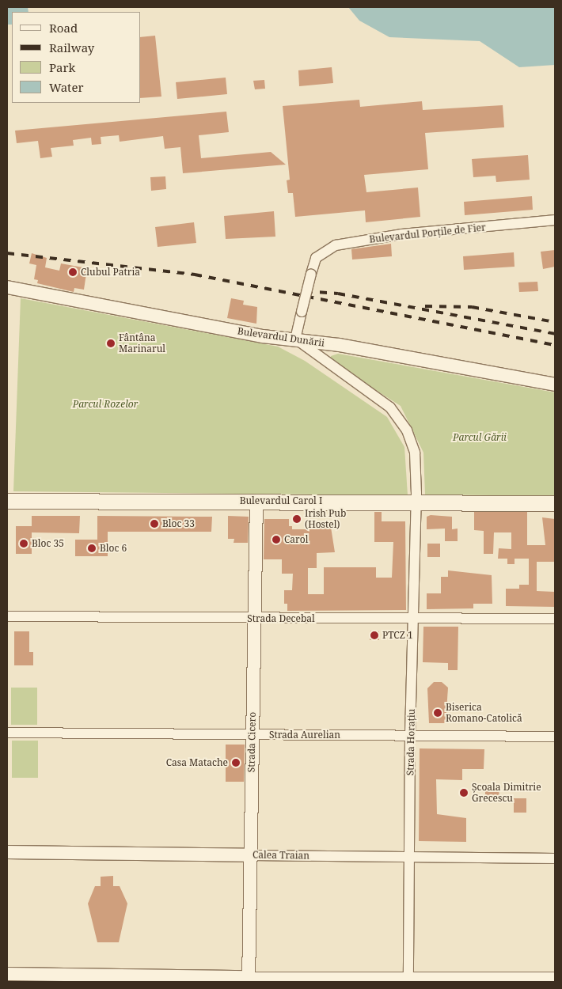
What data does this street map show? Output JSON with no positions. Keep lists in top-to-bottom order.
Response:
{
  "streets": {
    "main road": ["Bulevardul Carol I"],
    "street": [
      "Bulevardul Porțile de Fier",
      "Bulevardul Dunării",
      "Strada Decebal",
      "Strada Aurelian",
      "Strada Cicero",
      "Strada Horațiu",
      "Calea Traian"
    ]
  },
  "crossings": [
    ["Bulevardul Porțile de Fier", "Bulevardul Dunării"],
    ["Bulevardul Porțile de Fier", "Strada Horațiu"],
    ["Bulevardul Dunării", "Strada Horațiu"],
    ["Bulevardul Carol I", "Strada Cicero"],
    ["Bulevardul Carol I", "Strada Horațiu"],
    ["Strada Decebal", "Strada Cicero"],
    ["Strada Decebal", "Strada Horațiu"],
    ["Strada Aurelian", "Strada Cicero"],
    ["Strada Aurelian", "Strada Horațiu"],
    ["Strada Cicero", "Calea Traian"],
    ["Strada Horațiu", "Calea Traian"]
  ],
  "parks": ["Parcul Rozelor", "Parcul Gării"],
  "places": [
    "Clubul Patria",
    "Fântâna Marinarul",
    "Irish Pub (Hostel)",
    "Bloc 33",
    "Carol",
    "Bloc 35",
    "Bloc 6",
    "PTCZ 1",
    "Biserica Romano-Catolică",
    "Casa Matache",
    "Școala Dimitrie Grecescu"
  ],
  "legend": [
    "Road",
    "Railway",
    "Park",
    "Water"
  ]
}
